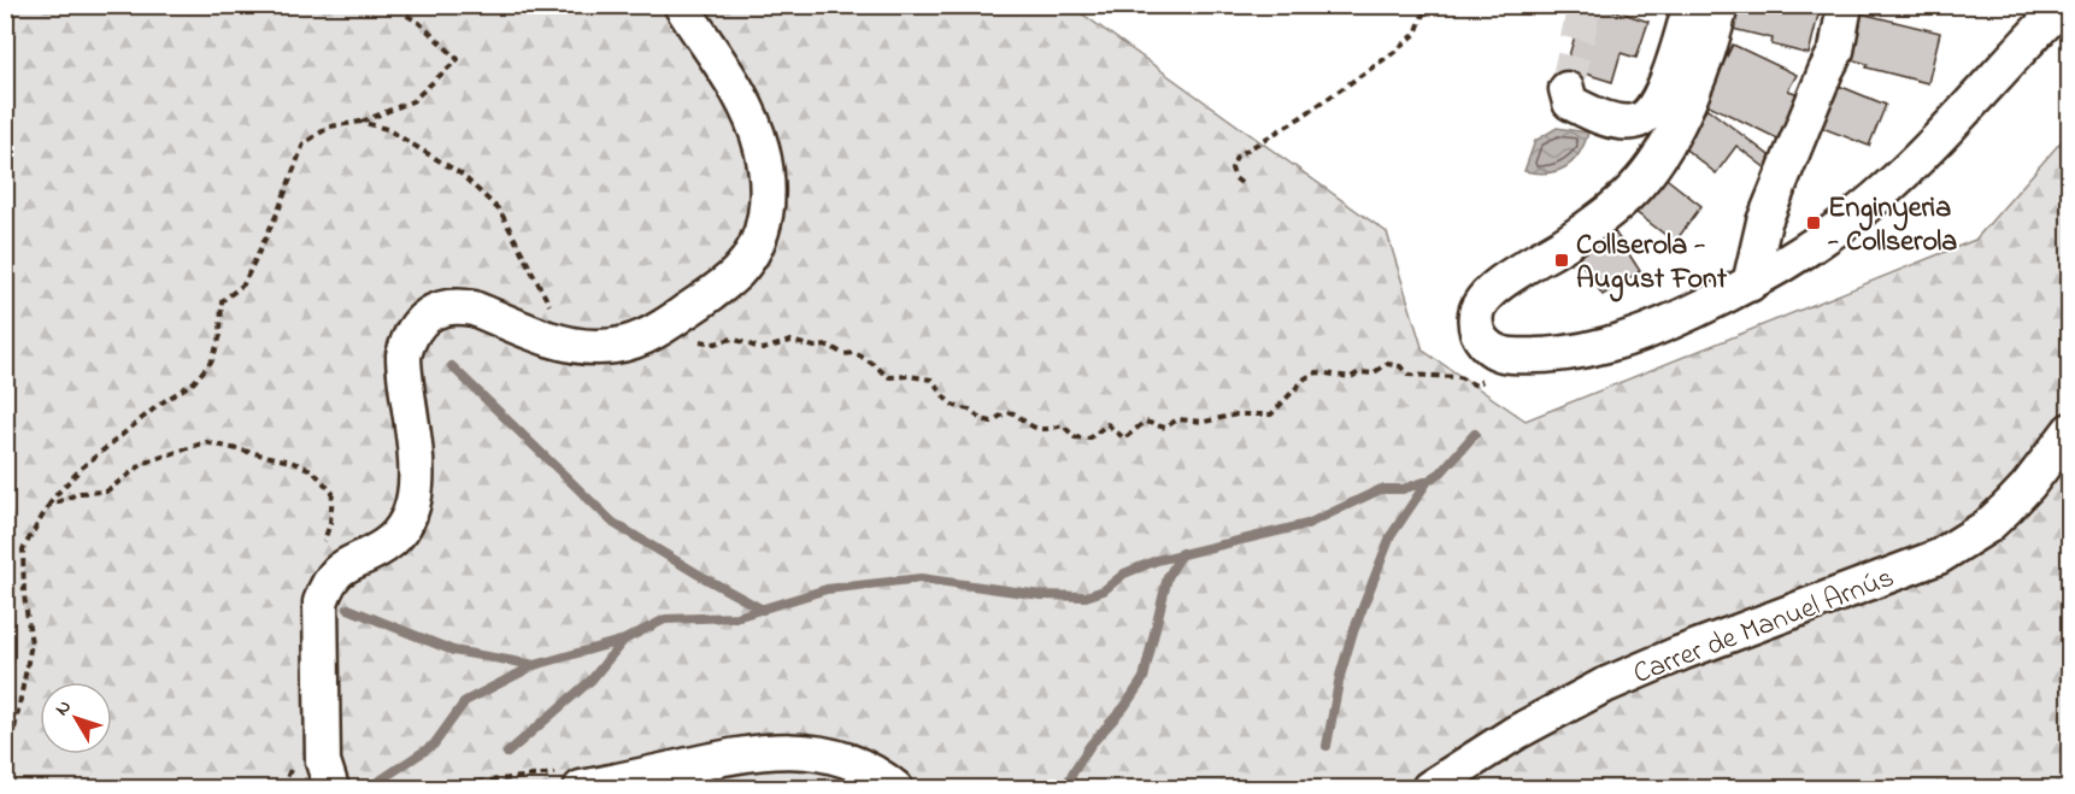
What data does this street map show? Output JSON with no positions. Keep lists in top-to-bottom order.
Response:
{
  "streets": {
    "street": ["Carrer de Manuel Arnús"]
  },
  "places": {
    "transit": ["Enginyeria - Collserola", "Collserola - August Font"]
  },
  "north": "top left"
}
